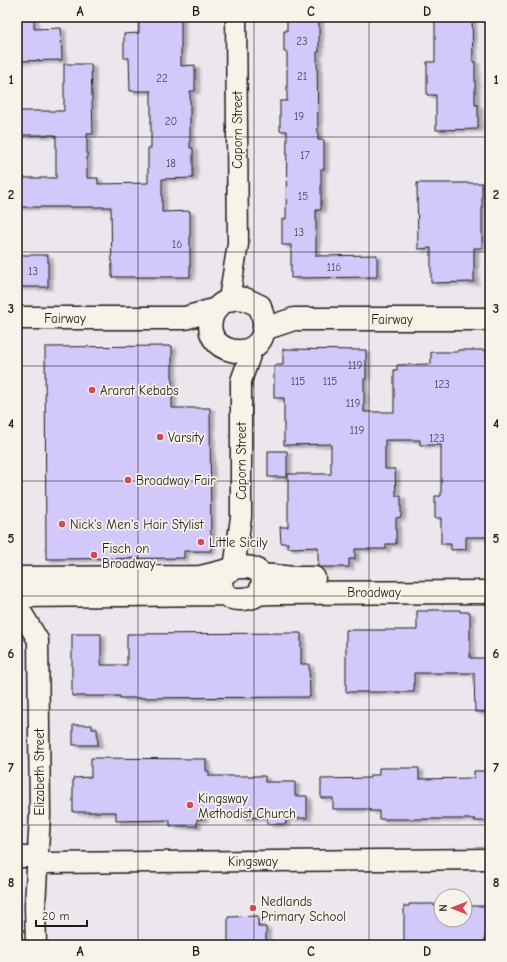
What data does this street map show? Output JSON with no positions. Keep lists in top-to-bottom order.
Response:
{
  "streets": {
    "main road": ["Fairway", "Broadway"],
    "street": ["Caporn Street", "Elizabeth Street", "Kingsway"]
  },
  "crossings": [
    ["Caporn Street", "Fairway"],
    ["Caporn Street", "Broadway"],
    ["Elizabeth Street", "Kingsway"]
  ],
  "places": [
    "Ararat Kebabs",
    "Varsity",
    "Broadway Fair",
    "Nick's Men's Hair Stylist",
    "Little Sicily",
    "Fisch on Broadway",
    "Kingsway Methodist Church",
    "Nedlands Primary School"
  ],
  "house_numbers": [
    "23",
    "21",
    "22",
    "19",
    "20",
    "17",
    "18",
    "15",
    "13",
    "16",
    "116",
    "13",
    "119",
    "115",
    "115",
    "123",
    "119",
    "119",
    "123"
  ],
  "scale_bar": "20 m",
  "north": "left",
  "grid": {
    "columns": [
      "A",
      "B",
      "C",
      "D"
    ],
    "rows": [
      "1",
      "2",
      "3",
      "4",
      "5",
      "6",
      "7",
      "8"
    ]
  }
}
